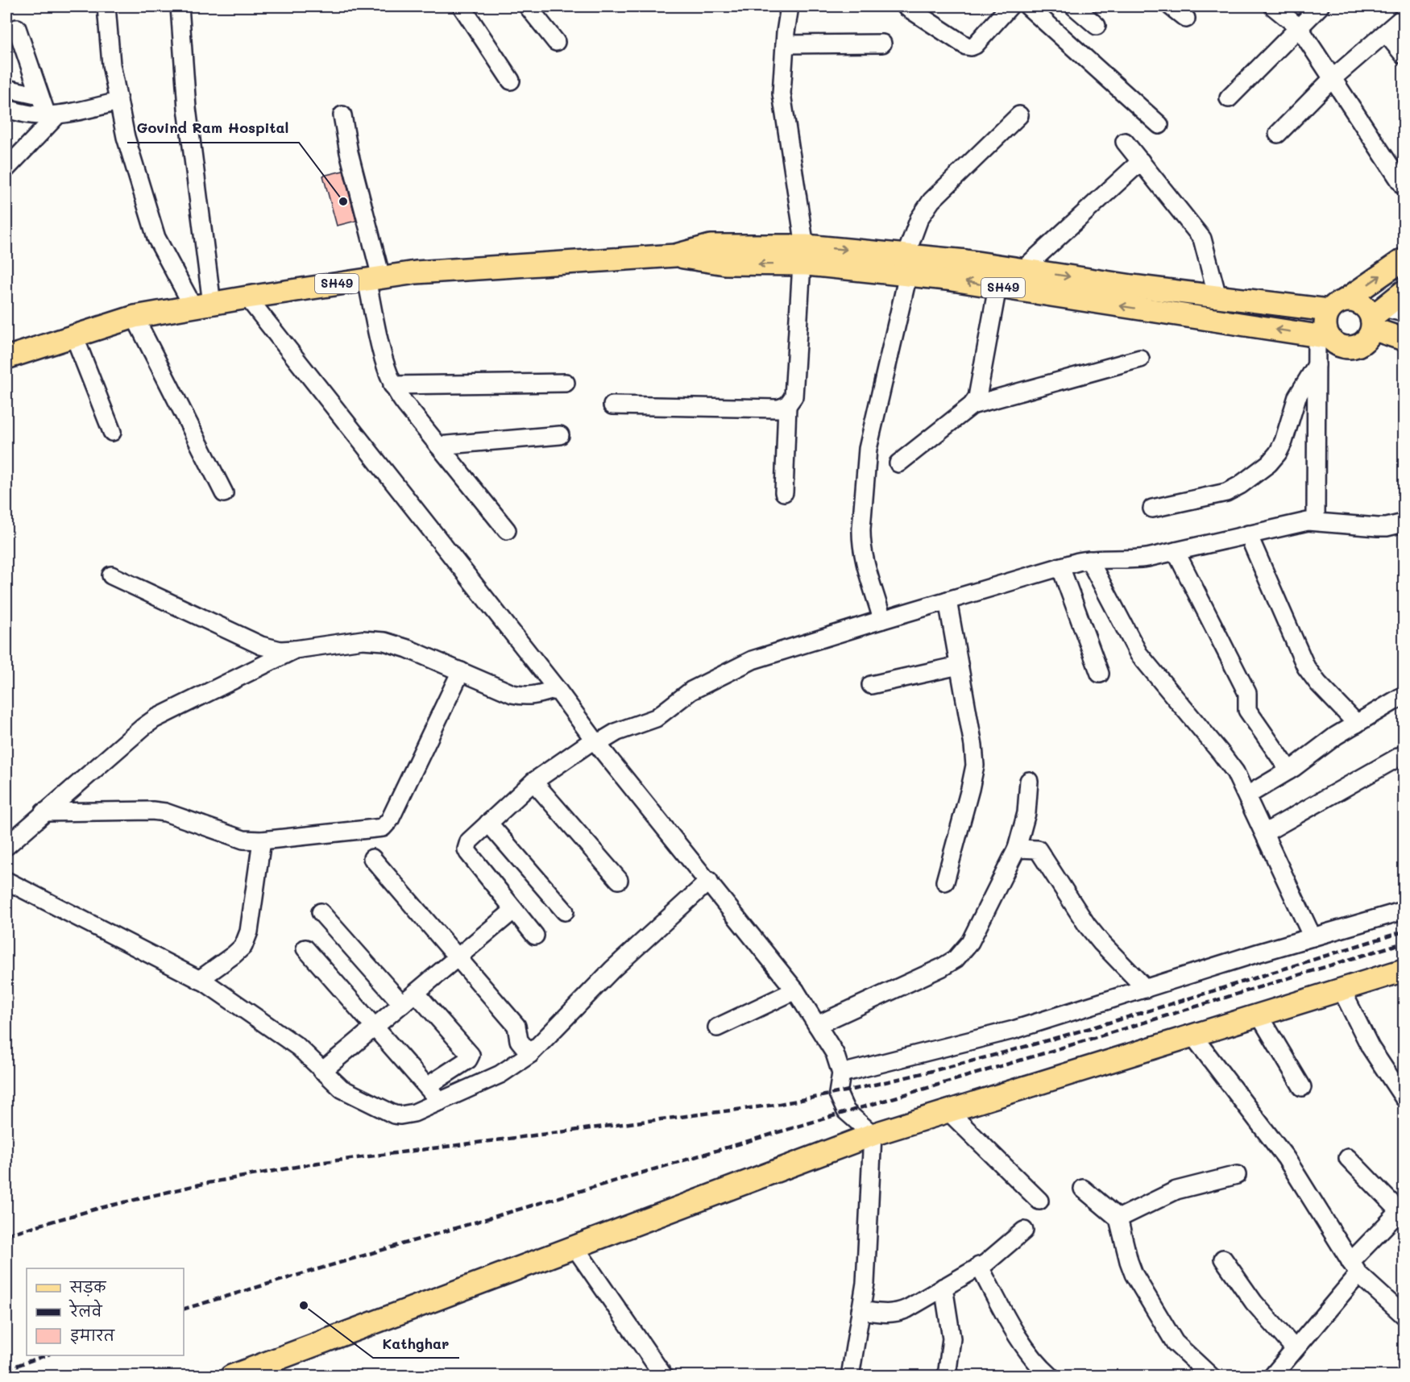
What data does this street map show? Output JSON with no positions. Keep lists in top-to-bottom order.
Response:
{
  "streets": {
    "main road": ["SH49"]
  },
  "places": ["Govind Ram Hospital", "Kathghar"],
  "legend": ["सड़क", "रेलवे", "इमारत"]
}
